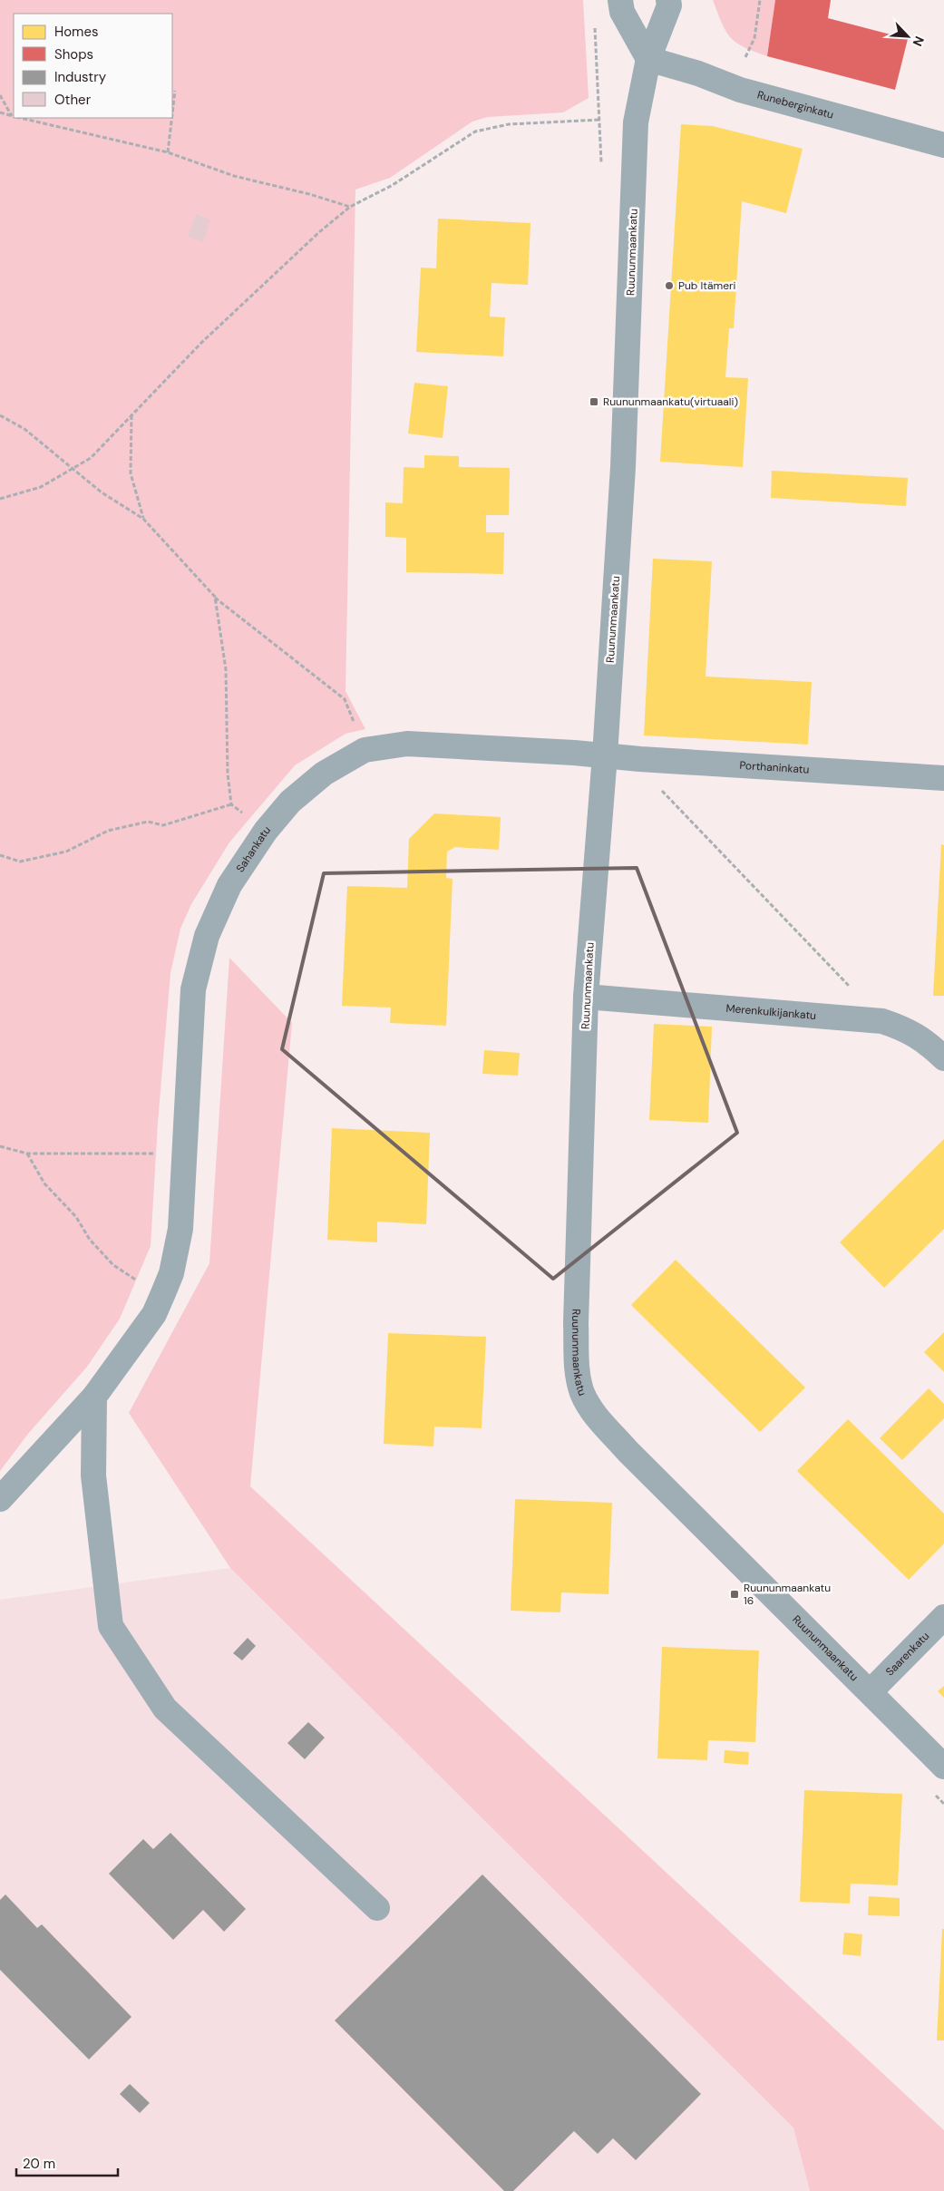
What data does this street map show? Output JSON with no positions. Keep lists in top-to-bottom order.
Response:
{
  "streets": {
    "street": [
      "Runeberginkatu",
      "Ruununmaankatu",
      "Porthaninkatu",
      "Sahankatu",
      "Merenkulkijankatu",
      "Saarenkatu"
    ]
  },
  "crossings": [
    ["Runeberginkatu", "Ruununmaankatu"],
    ["Ruununmaankatu", "Porthaninkatu"],
    ["Ruununmaankatu", "Sahankatu"],
    ["Ruununmaankatu", "Merenkulkijankatu"],
    ["Ruununmaankatu", "Saarenkatu"],
    ["Porthaninkatu", "Sahankatu"]
  ],
  "places": {
    "other": ["Pub Itämeri"],
    "transit": ["Ruununmaankatu(virtuaali)", "Ruununmaankatu 16"]
  },
  "legend": [
    "Homes",
    "Shops",
    "Industry",
    "Other"
  ],
  "scale_bar": "20 m",
  "north": "bottom right"
}
